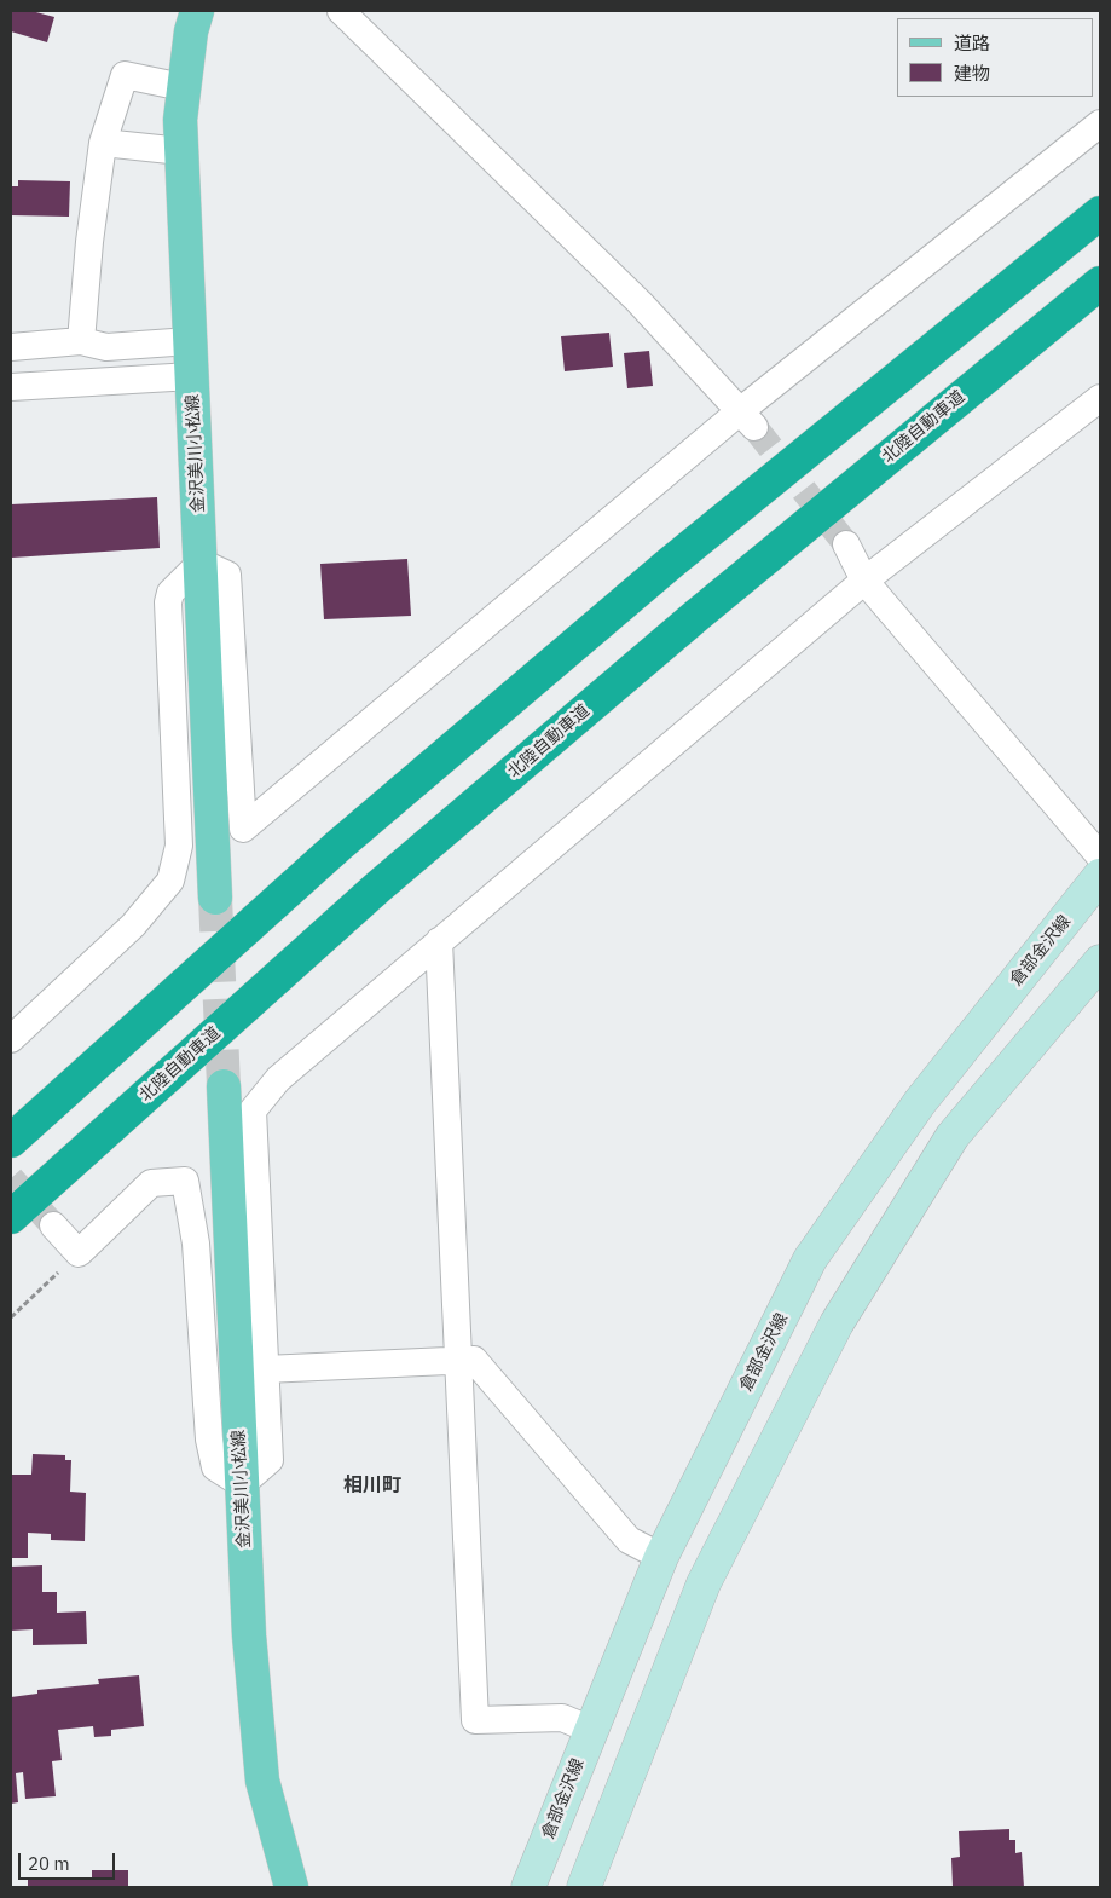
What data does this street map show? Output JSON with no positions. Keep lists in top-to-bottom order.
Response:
{
  "streets": {
    "highway": ["北陸自動車道"],
    "main road": ["金沢美川小松線", "倉部金沢線"]
  },
  "districts": ["相川町"],
  "legend": ["道路", "建物"],
  "scale_bar": "20 m"
}
